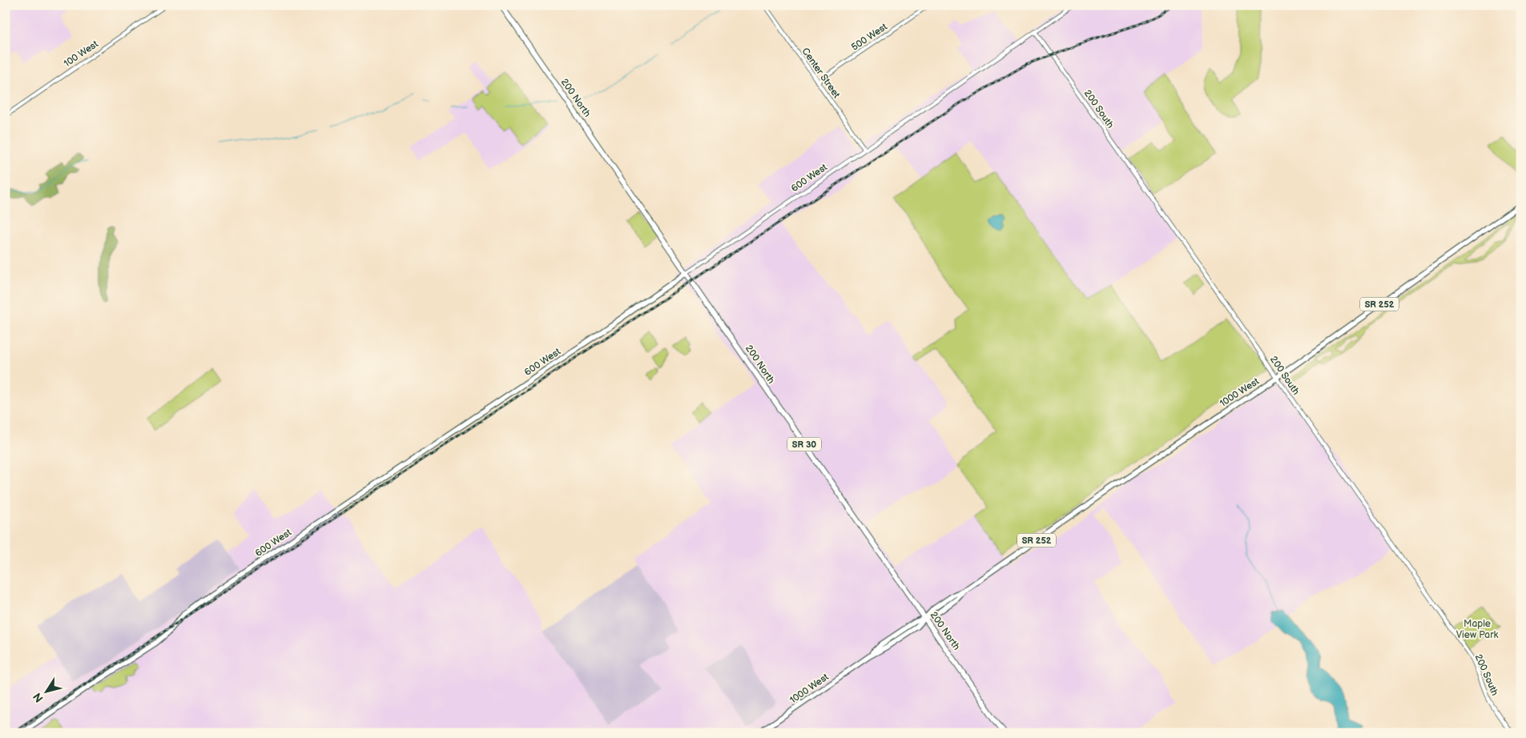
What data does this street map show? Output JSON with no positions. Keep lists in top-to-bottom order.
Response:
{
  "streets": {
    "highway": ["200 North", "SR 30"],
    "main road": ["600 West", "SR 252", "1000 West"],
    "street": [
      "500 West",
      "100 West",
      "Center Street",
      "200 South"
    ]
  },
  "crossings": [
    ["500 West", "Center Street"],
    ["Center Street", "600 West"],
    ["200 North", "600 West"],
    ["200 North", "1000 West"],
    ["200 South", "600 West"],
    ["200 South", "1000 West"]
  ],
  "parks": ["Maple View Park"],
  "north": "bottom left"
}
